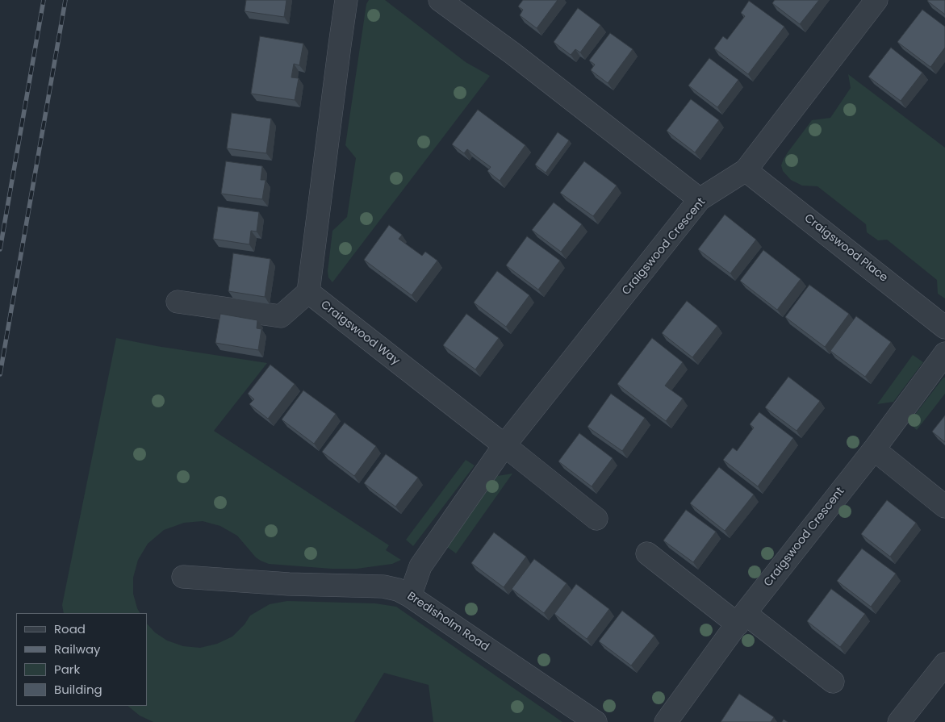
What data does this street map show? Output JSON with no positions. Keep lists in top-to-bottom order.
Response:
{
  "streets": {
    "street": [
      "Craigswood Crescent",
      "Craigswood Place",
      "Craigswood Way",
      "Bredisholm Road"
    ]
  },
  "crossings": [
    ["Craigswood Crescent", "Craigswood Place"],
    ["Craigswood Crescent", "Craigswood Way"]
  ],
  "legend": [
    "Road",
    "Railway",
    "Park",
    "Building"
  ]
}
